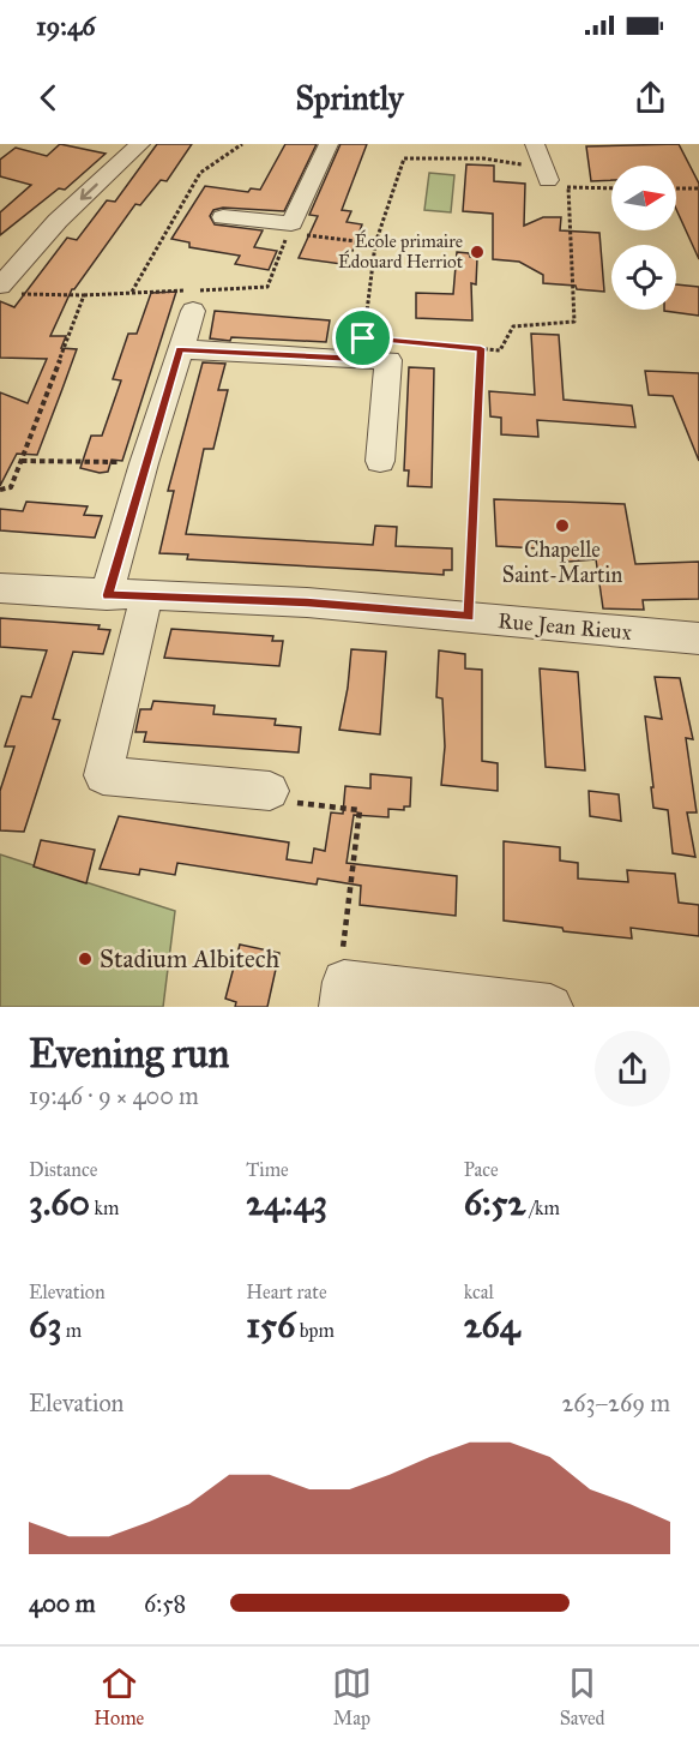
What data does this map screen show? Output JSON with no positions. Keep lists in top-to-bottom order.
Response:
{
  "streets": {
    "street": ["Rue Jean Rieux"]
  },
  "places": ["École primaire Édouard Herriot", "Chapelle Saint-Martin", "Stadium Albitech"],
  "north": "right",
  "page": {
    "status": "19:46",
    "header": "Sprintly",
    "heading": ["Evening run", "19:46 · 9 × 400 m"],
    "stats": [
      ["Distance", "3.60 km"],
      ["Time", "24:43"],
      ["Pace", "6:52 /km"],
      ["Elevation", "63 m"],
      ["Heart rate", "156 bpm"],
      ["kcal", "264"]
    ],
    "chart": ["Elevation", "263–269 m"],
    "list": [
      {
        "name": "400 m",
        "note": "6:58"
      }
    ],
    "tabs": ["Home", "Map", "Saved"]
  }
}
